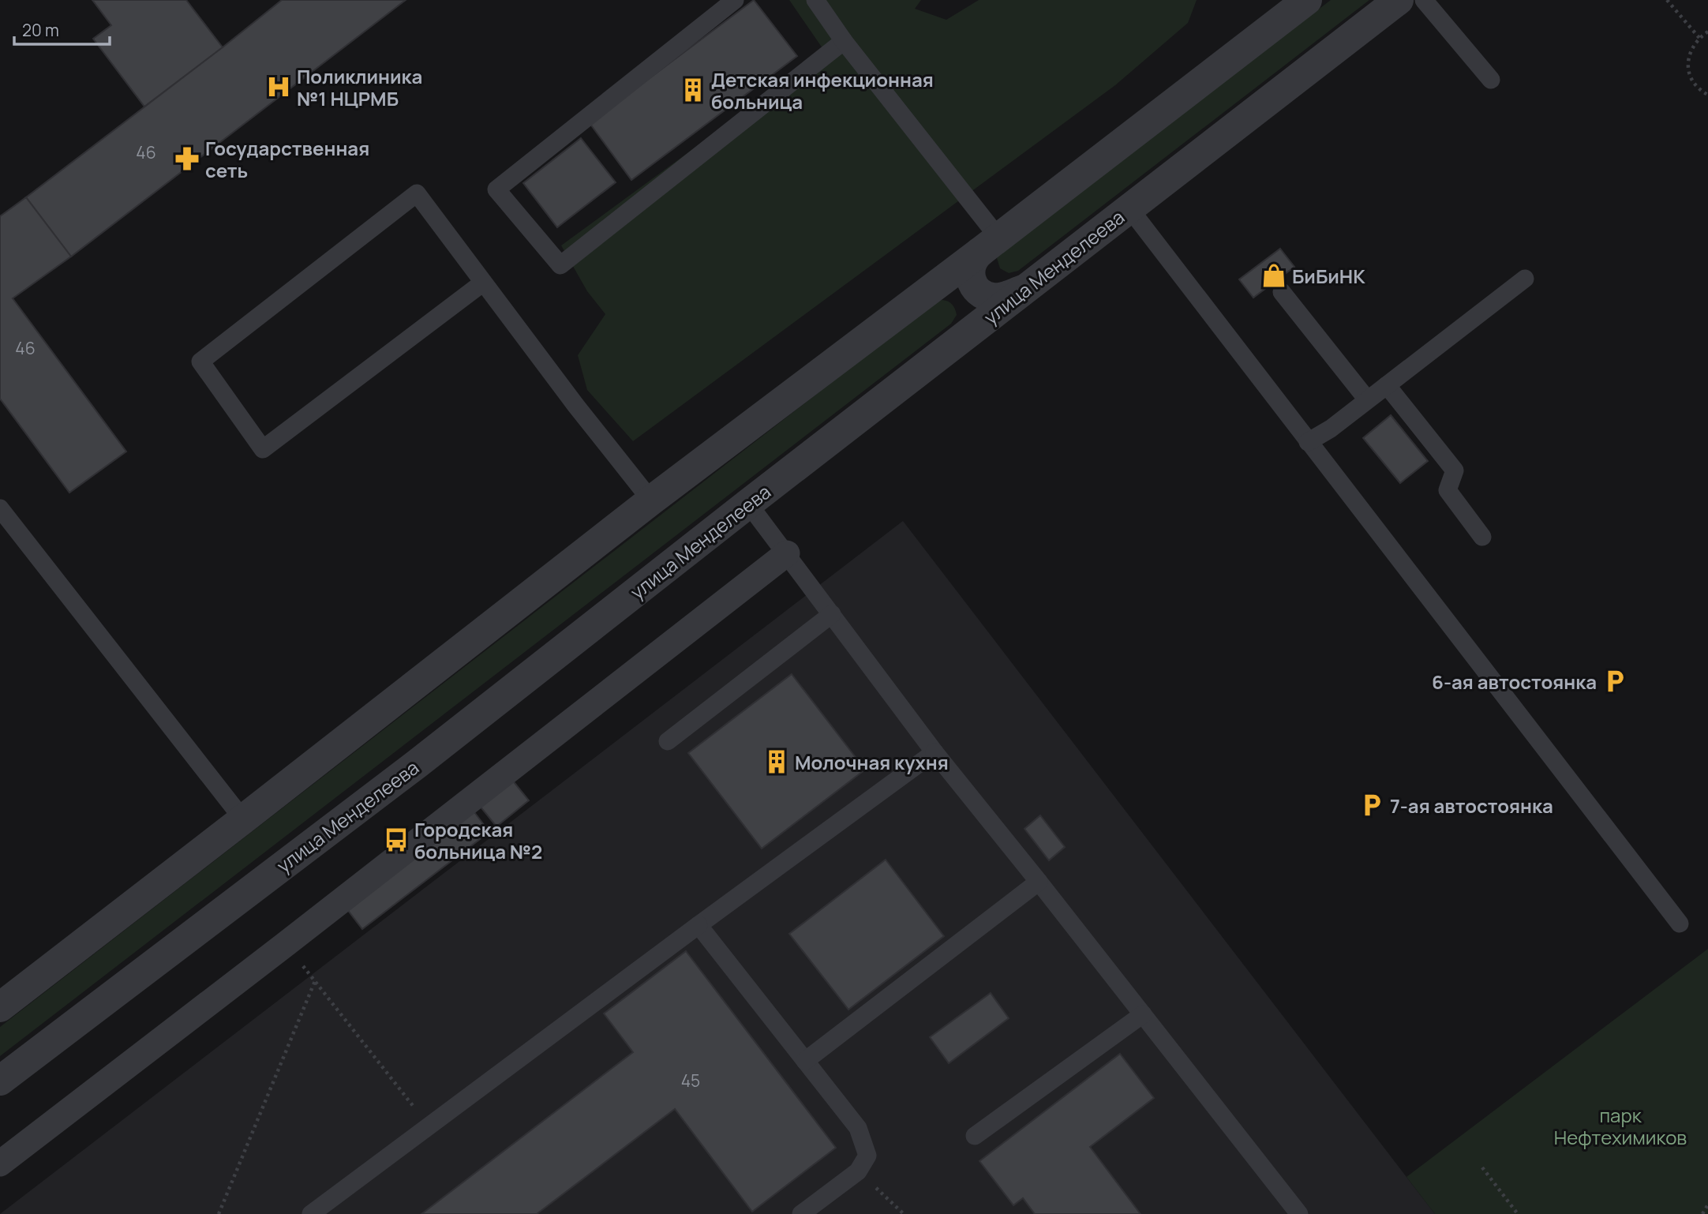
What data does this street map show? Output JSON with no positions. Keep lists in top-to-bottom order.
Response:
{
  "streets": {
    "street": ["улица Менделеева"]
  },
  "parks": ["парк Нефтехимиков"],
  "places": {
    "hospital": ["Поликлиника №1 НЦРМБ"],
    "building": ["Детская инфекционная больница", "Молочная кухня"],
    "pharmacy": ["Государственная сеть"],
    "shop": ["БиБиНК"],
    "parking": ["6-ая автостоянка", "7-ая автостоянка"],
    "bus stop": ["Городская больница №2"]
  },
  "house_numbers": ["46", "46", "45"],
  "scale_bar": "20 m"
}
